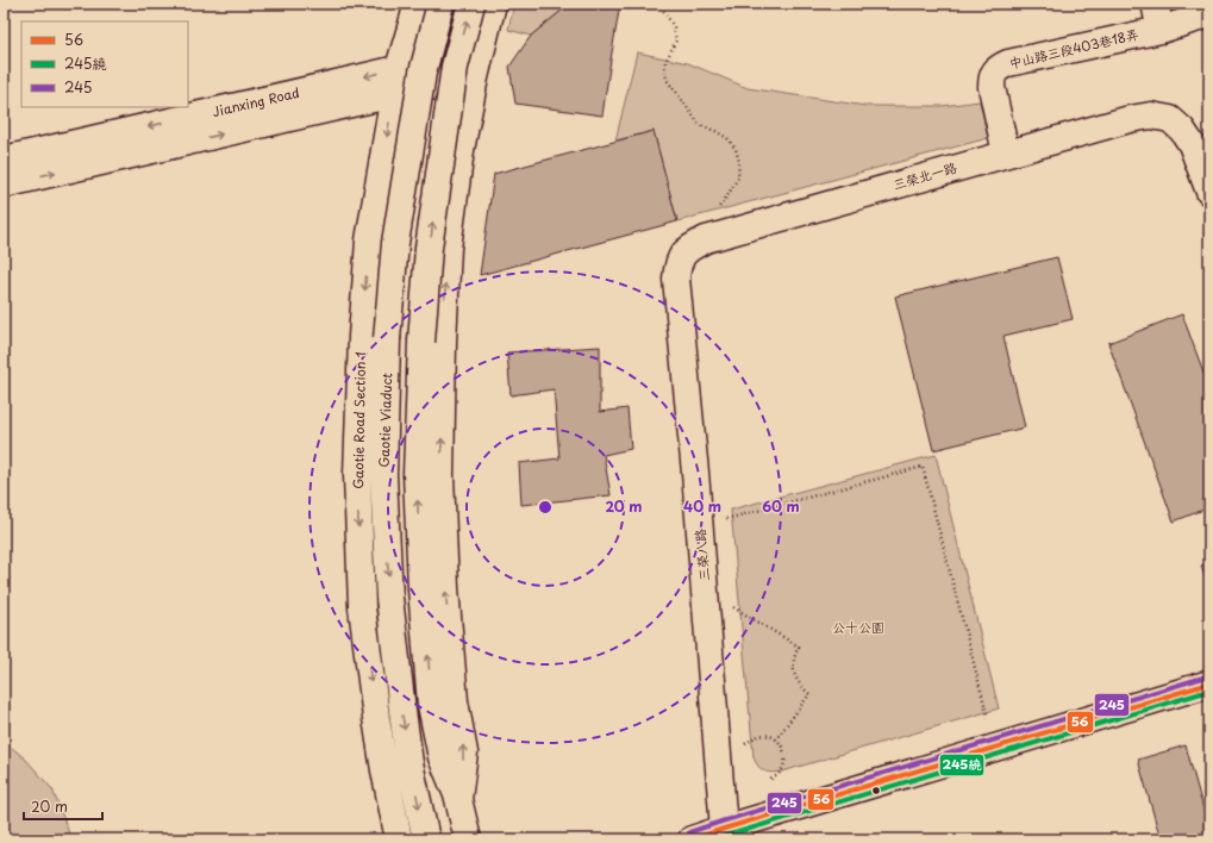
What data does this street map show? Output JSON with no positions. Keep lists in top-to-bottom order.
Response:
{
  "streets": {
    "street": [
      "中山路三段403巷18弄",
      "Jianxing Road",
      "三榮北一路",
      "Gaotie Road Section 1",
      "Gaotie Viaduct",
      "三榮八路"
    ]
  },
  "crossings": [
    ["中山路三段403巷18弄", "三榮北一路"],
    ["Jianxing Road", "Gaotie Road Section 1"],
    ["三榮北一路", "三榮八路"]
  ],
  "parks": ["公十公園"],
  "lines": ["transit line 245", "transit line 56", "transit line 245繞"],
  "legend": ["56", "245繞", "245"],
  "scale_bar": "20 m",
  "rings": ["20 m", "40 m", "60 m"]
}
